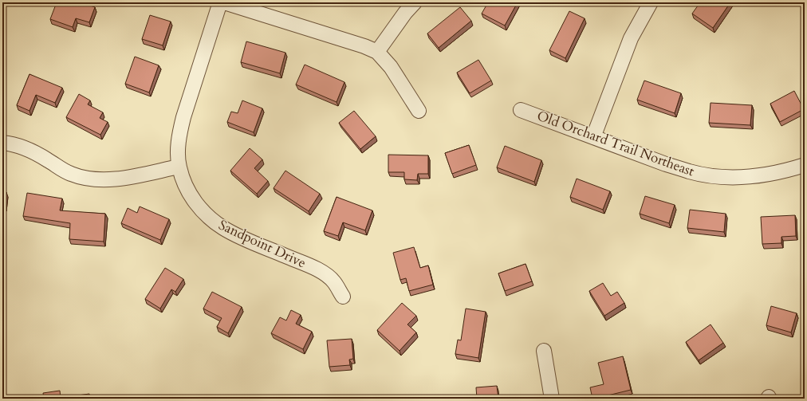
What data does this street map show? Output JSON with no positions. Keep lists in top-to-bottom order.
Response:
{
  "streets": {
    "street": ["Old Orchard Trail Northeast", "Sandpoint Drive"]
  }
}
